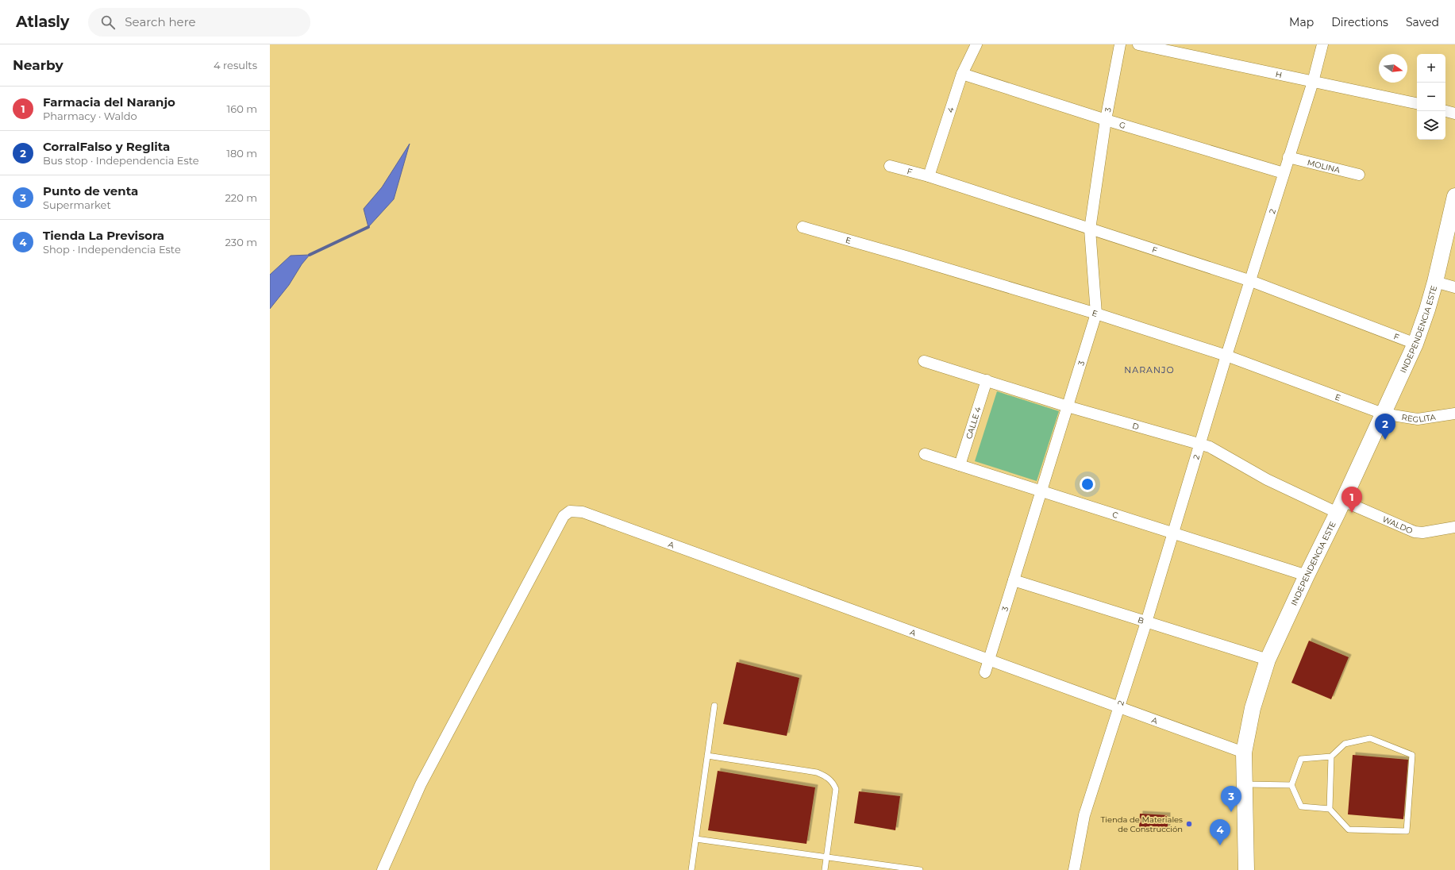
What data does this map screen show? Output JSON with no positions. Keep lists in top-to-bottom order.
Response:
{
  "streets": {
    "main road": ["INDEPENDENCIA ESTE"],
    "street": [
      "H",
      "4",
      "3",
      "G",
      "MOLINA",
      "F",
      "2",
      "E",
      "REGLITA",
      "CALLE 4",
      "D",
      "C",
      "WALDO",
      "A",
      "B"
    ]
  },
  "crossings": [
    ["H", "2"],
    ["4", "G"],
    ["4", "F"],
    ["3", "G"],
    ["3", "F"],
    ["3", "E"],
    ["3", "D"],
    ["3", "C"],
    ["3", "A"],
    ["3", "B"],
    ["G", "2"],
    ["MOLINA", "2"],
    ["F", "2"],
    ["F", "INDEPENDENCIA ESTE"],
    ["2", "E"],
    ["2", "D"],
    ["2", "C"],
    ["2", "A"],
    ["2", "B"],
    ["E", "INDEPENDENCIA ESTE"],
    ["E", "REGLITA"],
    ["INDEPENDENCIA ESTE", "REGLITA"],
    ["INDEPENDENCIA ESTE", "D"],
    ["INDEPENDENCIA ESTE", "C"],
    ["INDEPENDENCIA ESTE", "WALDO"],
    ["INDEPENDENCIA ESTE", "A"],
    ["INDEPENDENCIA ESTE", "B"],
    ["CALLE 4", "D"],
    ["CALLE 4", "C"],
    ["D", "WALDO"]
  ],
  "districts": ["NARANJO"],
  "places": ["Tienda de Materiales de Construcción"],
  "north": "right",
  "page": {
    "header": "Atlasly",
    "search": "Search here",
    "nav": ["Map", "Directions", "Saved"],
    "heading": ["Nearby", "4 results"],
    "map_buttons": ["+", "−"],
    "list": [
      {
        "mark": "1",
        "name": "Farmacia del Naranjo",
        "note": "Pharmacy · Waldo",
        "value": "160 m"
      },
      {
        "mark": "2",
        "name": "CorralFalso y Reglita",
        "note": "Bus stop · Independencia Este",
        "value": "180 m"
      },
      {
        "mark": "3",
        "name": "Punto de venta",
        "note": "Supermarket",
        "value": "220 m"
      },
      {
        "mark": "4",
        "name": "Tienda La Previsora",
        "note": "Shop · Independencia Este",
        "value": "230 m"
      }
    ],
    "pins": [
      "2",
      "1",
      "3",
      "4"
    ]
  }
}
